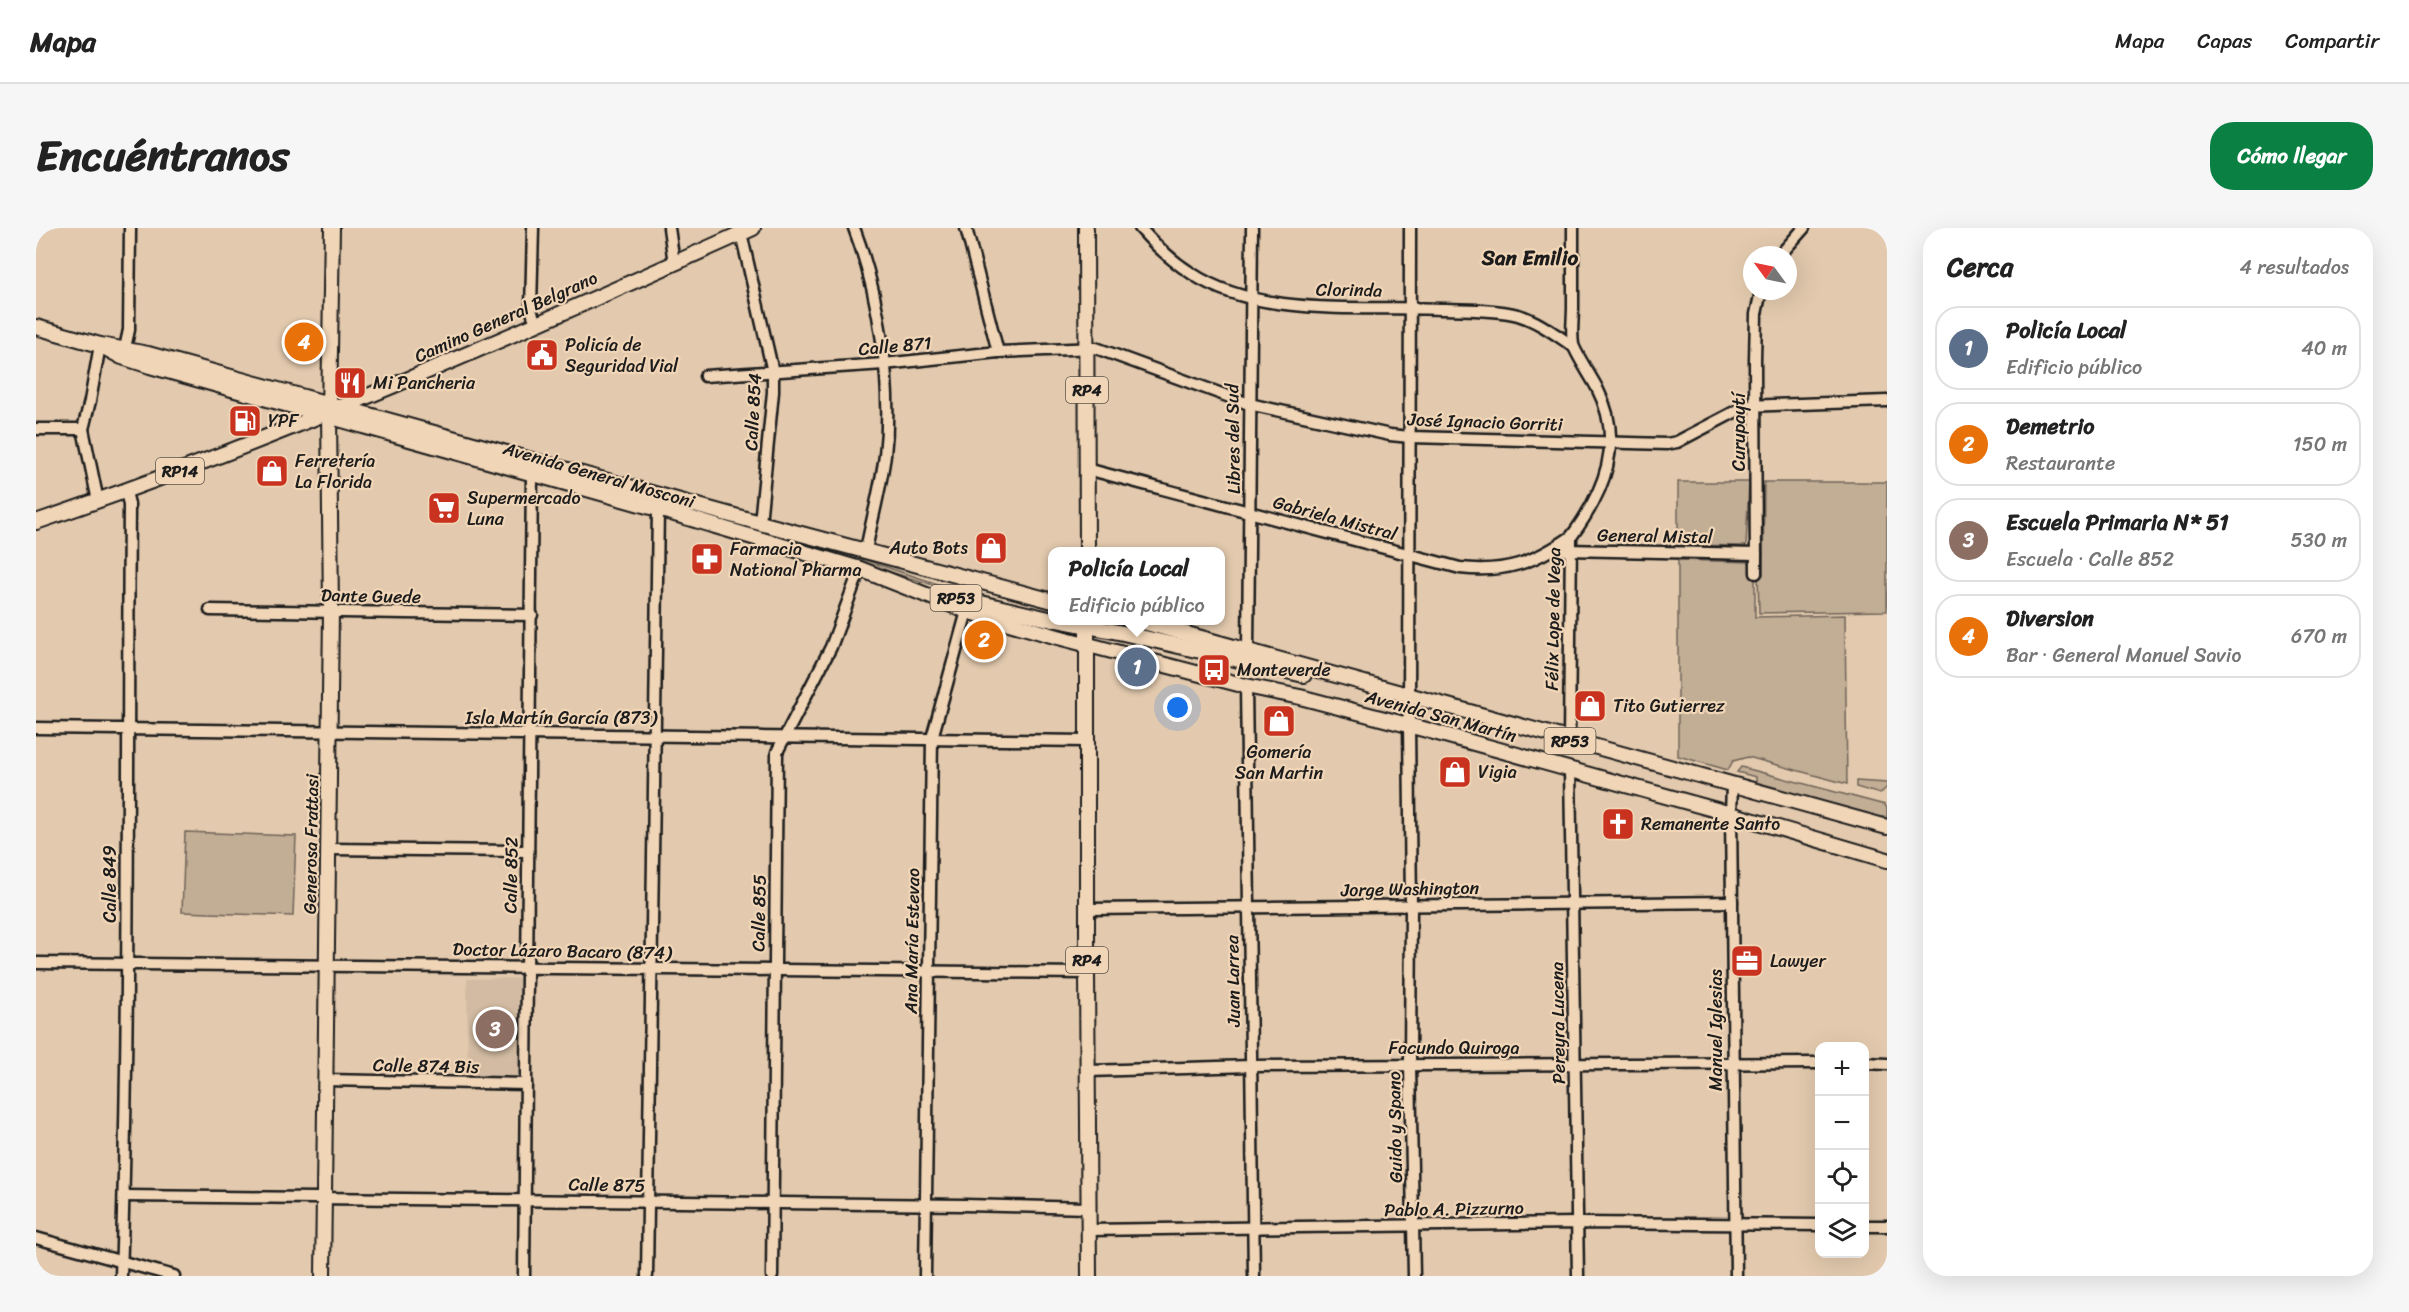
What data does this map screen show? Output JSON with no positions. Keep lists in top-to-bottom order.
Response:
{
  "streets": {
    "main road": [
      "Camino General Belgrano",
      "RP4",
      "RP14",
      "Avenida General Mosconi",
      "RP53",
      "Avenida San Martín",
      "Generosa Frattasi"
    ],
    "street": [
      "Clorinda",
      "Calle 871",
      "Calle 854",
      "José Ignacio Gorriti",
      "Curupaytí",
      "Libres del Sud",
      "Gabriela Mistral",
      "General Mistal",
      "Dante Guede",
      "Félix Lope de Vega",
      "Isla Martín García (873)",
      "Calle 852",
      "Calle 849",
      "Jorge Washington",
      "Calle 855",
      "Ana María Estevao",
      "Doctor Lázaro Bacaro (874)",
      "Juan Larrea",
      "Pereyra Lucena",
      "Manuel Iglesias",
      "Facundo Quiroga",
      "Calle 874 Bis",
      "Guido y Spano",
      "Calle 875",
      "Pablo A. Pizzurno"
    ]
  },
  "crossings": [
    ["Clorinda", "Libres del Sud"],
    ["Clorinda", "Félix Lope de Vega"],
    ["Clorinda", "Guido y Spano"],
    ["Camino General Belgrano", "Calle 854"],
    ["Camino General Belgrano", "Avenida General Mosconi"],
    ["Camino General Belgrano", "Generosa Frattasi"],
    ["Camino General Belgrano", "Calle 849"],
    ["Calle 871", "RP4"],
    ["Calle 871", "Calle 854"],
    ["Calle 871", "José Ignacio Gorriti"],
    ["RP4", "José Ignacio Gorriti"],
    ["RP4", "Avenida General Mosconi"],
    ["RP4", "Gabriela Mistral"],
    ["RP4", "Avenida San Martín"],
    ["RP4", "Isla Martín García (873)"],
    ["RP4", "Jorge Washington"],
    ["RP4", "Doctor Lázaro Bacaro (874)"],
    ["RP4", "Facundo Quiroga"],
    ["RP4", "Calle 875"],
    ["RP4", "Pablo A. Pizzurno"],
    ["Calle 854", "Avenida General Mosconi"],
    ["José Ignacio Gorriti", "Curupaytí"],
    ["José Ignacio Gorriti", "Libres del Sud"],
    ["José Ignacio Gorriti", "Félix Lope de Vega"],
    ["José Ignacio Gorriti", "Guido y Spano"],
    ["Curupaytí", "General Mistal"],
    ["Libres del Sud", "Gabriela Mistral"],
    ["Libres del Sud", "Avenida San Martín"],
    ["Avenida General Mosconi", "RP53"],
    ["Avenida General Mosconi", "Avenida San Martín"],
    ["Avenida General Mosconi", "Generosa Frattasi"],
    ["Avenida General Mosconi", "Calle 852"],
    ["Avenida General Mosconi", "Calle 855"],
    ["Avenida General Mosconi", "Ana María Estevao"],
    ["Gabriela Mistral", "General Mistal"],
    ["Gabriela Mistral", "Félix Lope de Vega"],
    ["Gabriela Mistral", "Guido y Spano"],
    ["General Mistal", "Félix Lope de Vega"],
    ["Dante Guede", "Generosa Frattasi"],
    ["Dante Guede", "Calle 852"],
    ["RP53", "Avenida San Martín"],
    ["RP53", "Calle 855"],
    ["Félix Lope de Vega", "Avenida San Martín"],
    ["Avenida San Martín", "Juan Larrea"],
    ["Avenida San Martín", "Pereyra Lucena"],
    ["Avenida San Martín", "Manuel Iglesias"],
    ["Avenida San Martín", "Guido y Spano"],
    ["Isla Martín García (873)", "Generosa Frattasi"],
    ["Isla Martín García (873)", "Calle 852"],
    ["Isla Martín García (873)", "Calle 849"],
    ["Isla Martín García (873)", "Calle 855"],
    ["Isla Martín García (873)", "Ana María Estevao"],
    ["Generosa Frattasi", "Doctor Lázaro Bacaro (874)"],
    ["Generosa Frattasi", "Calle 874 Bis"],
    ["Generosa Frattasi", "Calle 875"],
    ["Calle 852", "Doctor Lázaro Bacaro (874)"],
    ["Calle 852", "Calle 874 Bis"],
    ["Calle 852", "Calle 875"],
    ["Calle 849", "Doctor Lázaro Bacaro (874)"],
    ["Calle 849", "Calle 875"],
    ["Jorge Washington", "Juan Larrea"],
    ["Jorge Washington", "Pereyra Lucena"],
    ["Jorge Washington", "Manuel Iglesias"],
    ["Jorge Washington", "Guido y Spano"],
    ["Calle 855", "Doctor Lázaro Bacaro (874)"],
    ["Calle 855", "Calle 875"],
    ["Ana María Estevao", "Doctor Lázaro Bacaro (874)"],
    ["Ana María Estevao", "Calle 875"],
    ["Juan Larrea", "Facundo Quiroga"],
    ["Juan Larrea", "Pablo A. Pizzurno"],
    ["Pereyra Lucena", "Facundo Quiroga"],
    ["Pereyra Lucena", "Pablo A. Pizzurno"],
    ["Manuel Iglesias", "Facundo Quiroga"],
    ["Manuel Iglesias", "Pablo A. Pizzurno"],
    ["Facundo Quiroga", "Guido y Spano"],
    ["Guido y Spano", "Pablo A. Pizzurno"]
  ],
  "districts": ["San Emilio"],
  "places": {
    "public building": ["Policía de Seguridad Vial"],
    "restaurant": ["Mi Pancheria"],
    "fuel station": ["YPF"],
    "shop": [
      "Ferretería La Florida",
      "Auto Bots",
      "Tito Gutierrez",
      "Gomería San Martin",
      "Vigia"
    ],
    "supermarket": ["Supermercado Luna"],
    "pharmacy": ["Farmacia National Pharma"],
    "bus stop": ["Monteverde"],
    "church": ["Remanente Santo"],
    "office": ["Lawyer"]
  },
  "north": "top left",
  "page": {
    "header": "Mapa",
    "nav": ["Mapa", "Capas", "Compartir"],
    "title": "Encuéntranos",
    "buttons": "Cómo llegar",
    "heading": ["Cerca", "4 resultados"],
    "list": [
      {
        "mark": "1",
        "name": "Policía Local",
        "note": "Edificio público",
        "value": "40 m"
      },
      {
        "mark": "2",
        "name": "Demetrio",
        "note": "Restaurante",
        "value": "150 m"
      },
      {
        "mark": "3",
        "name": "Escuela Primaria N* 51",
        "note": "Escuela · Calle 852",
        "value": "530 m"
      },
      {
        "mark": "4",
        "name": "Diversion",
        "note": "Bar · General Manuel Savio",
        "value": "670 m"
      }
    ],
    "pins": [
      "4",
      "2",
      "1",
      "3"
    ],
    "popup": ["Policía Local", "Edificio público"],
    "map_buttons": ["+", "−"]
  }
}
